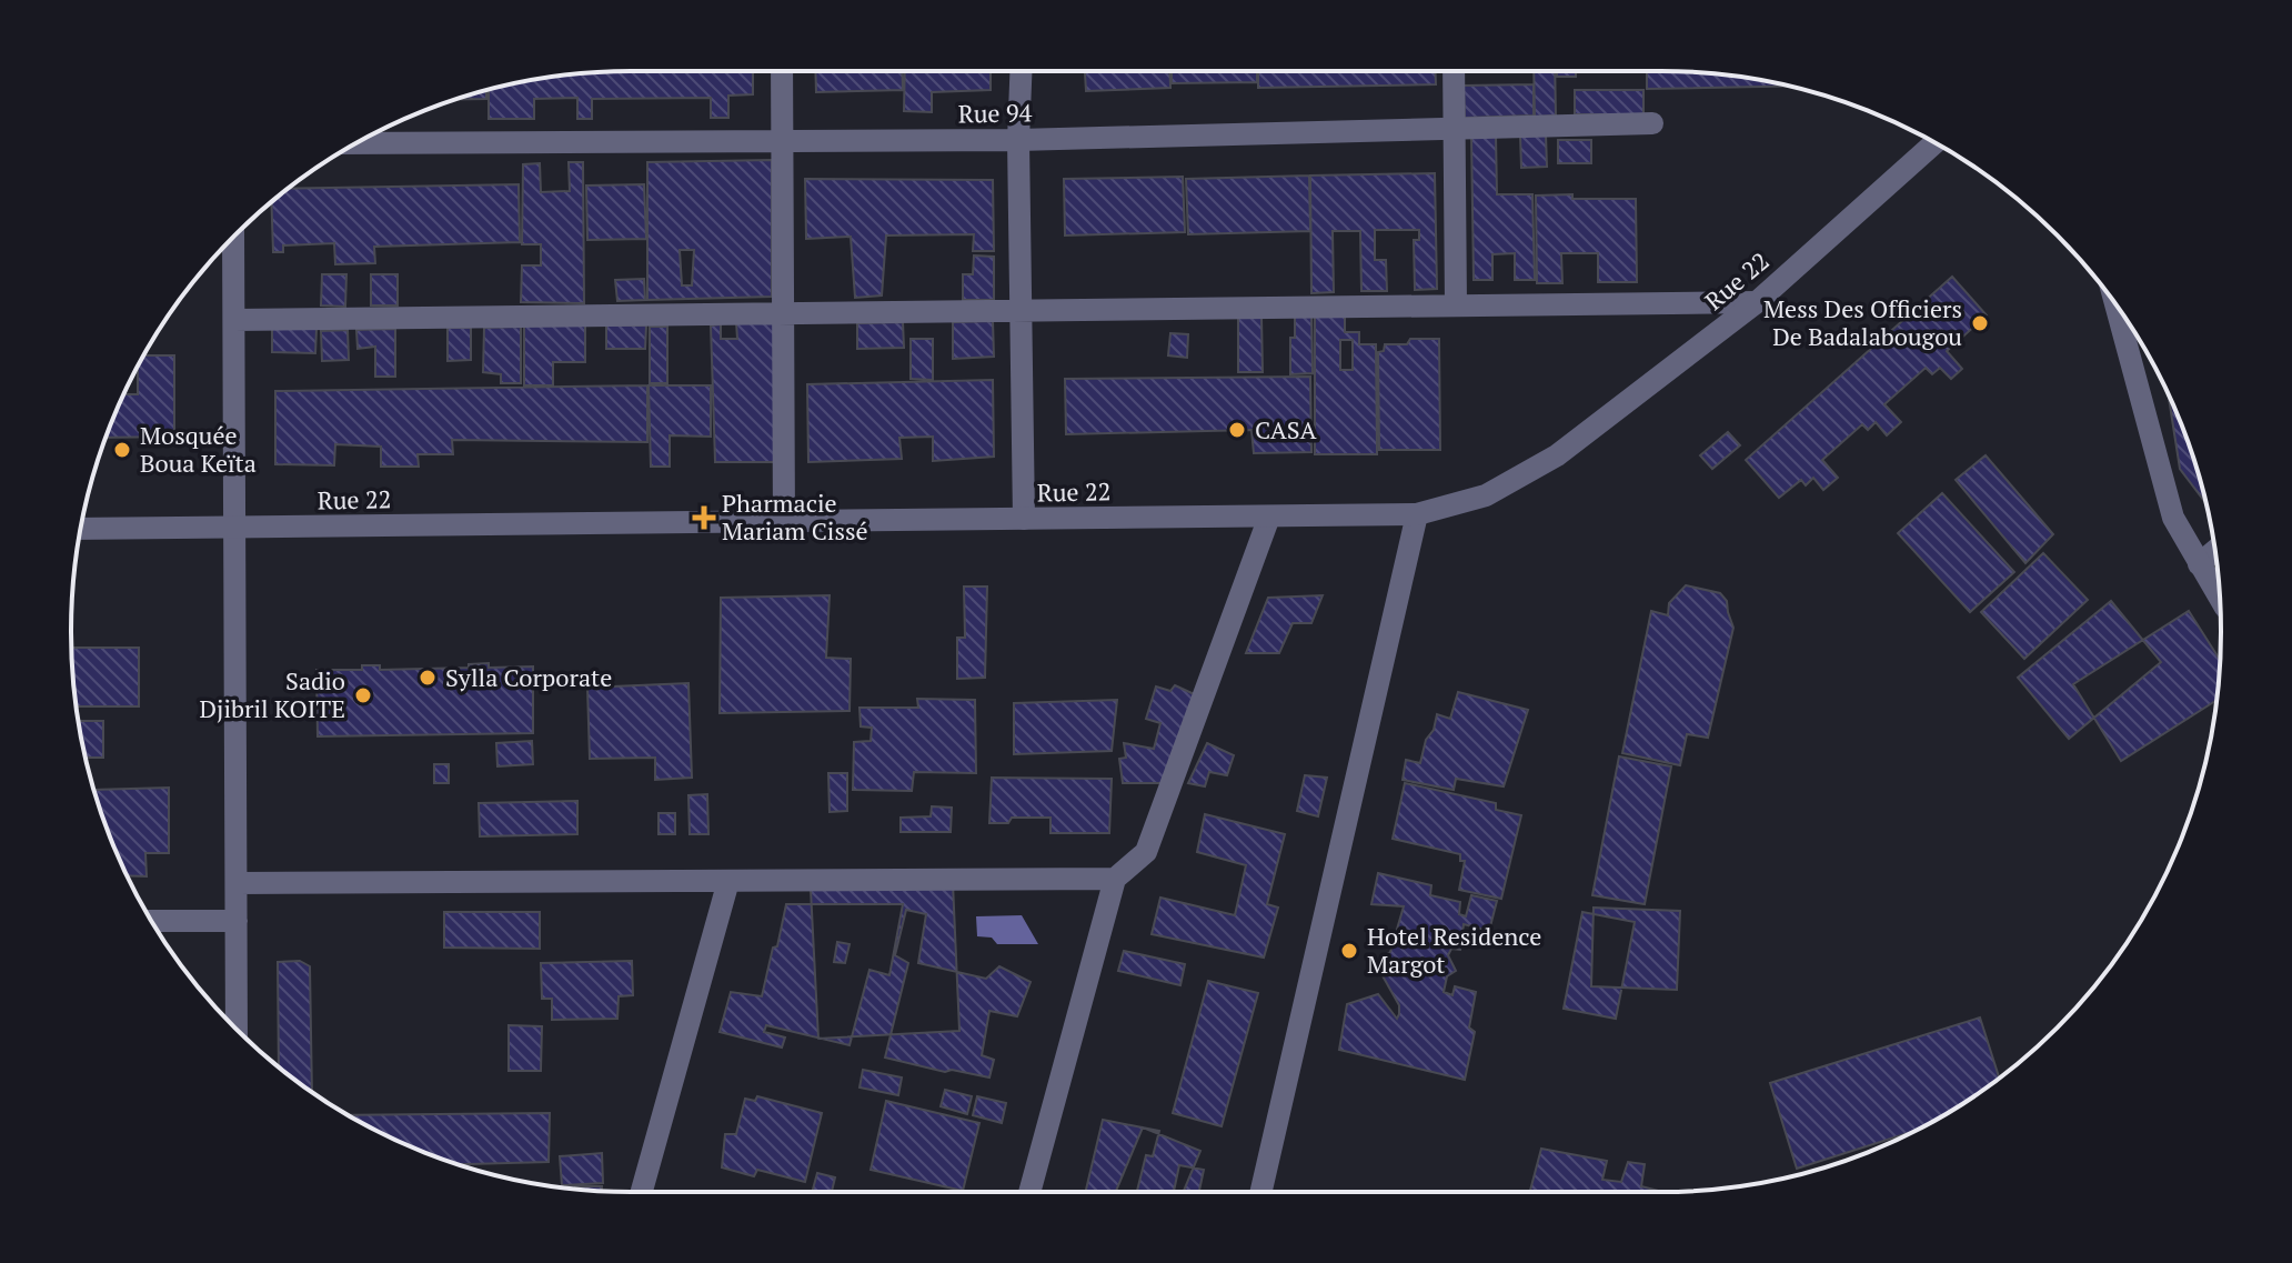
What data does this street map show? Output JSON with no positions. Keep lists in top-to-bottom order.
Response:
{
  "streets": {
    "street": ["Rue 94", "Rue 22"]
  },
  "places": {
    "other": [
      "Mess Des Officiers De Badalabougou",
      "CASA",
      "Mosquée Boua Keïta",
      "Sylla Corporate",
      "Sadio Djibril KOITE",
      "Hotel Residence Margot"
    ],
    "health": ["Pharmacie Mariam Cissé"]
  }
}
